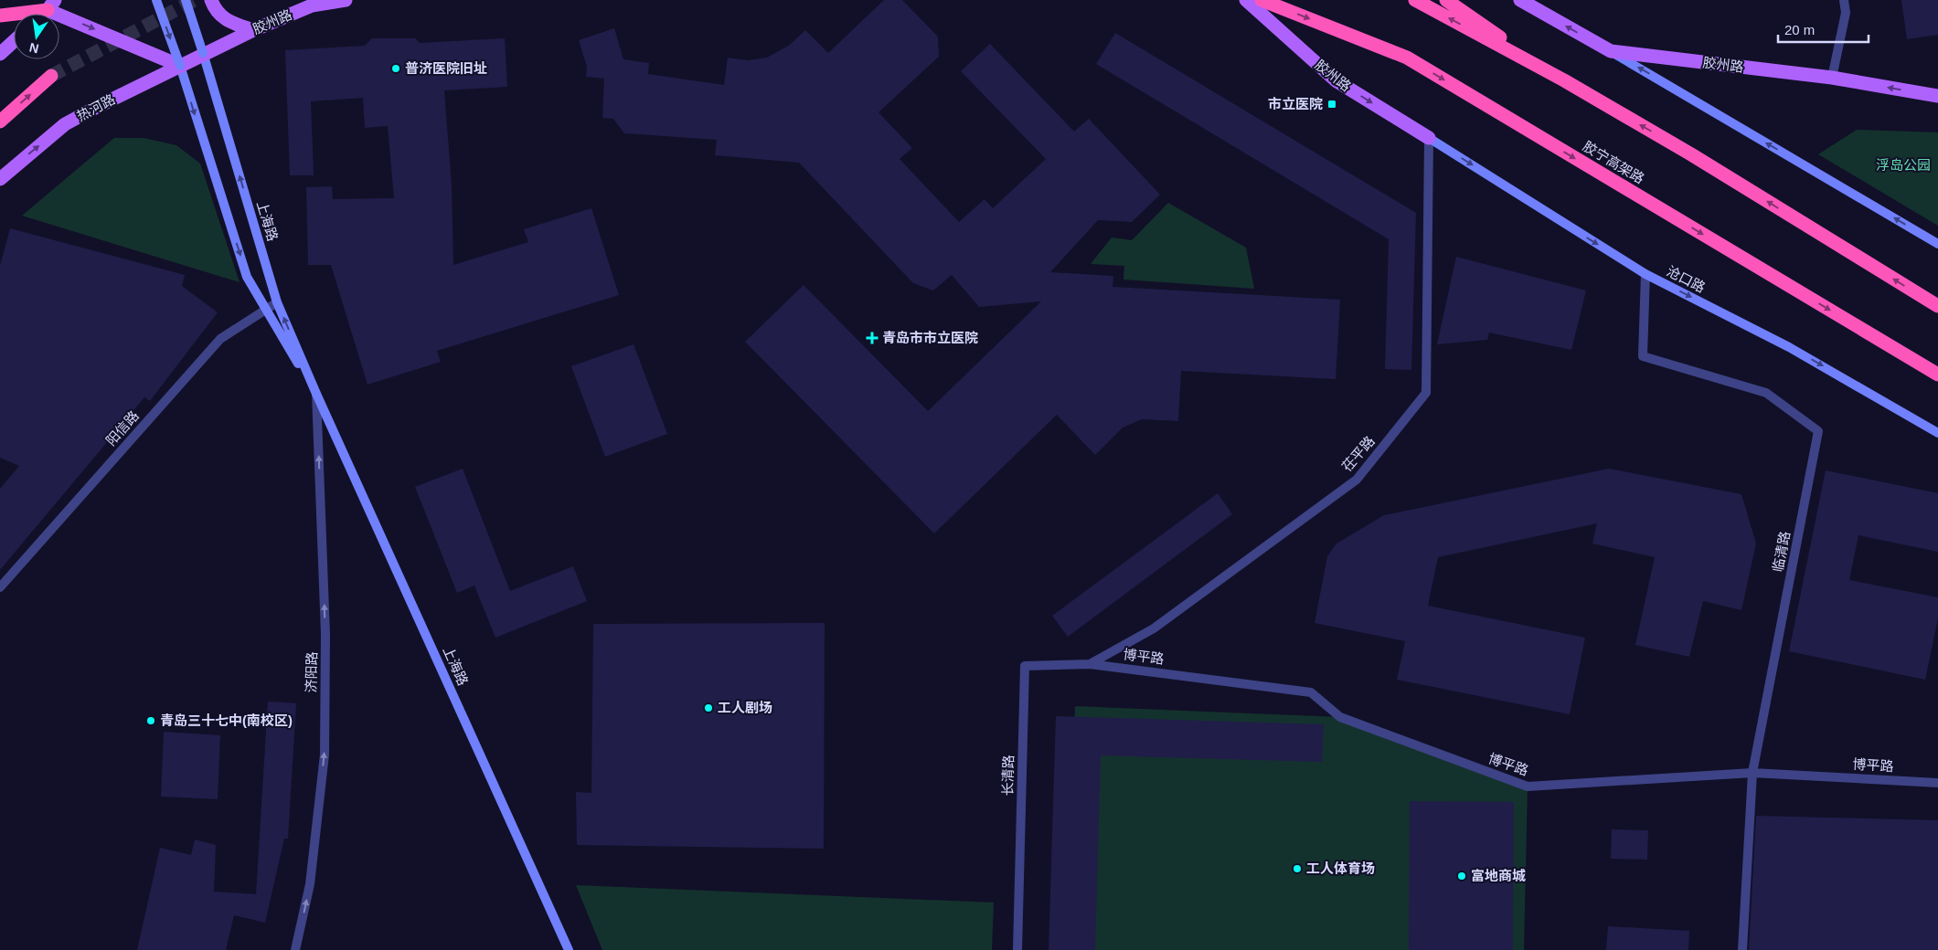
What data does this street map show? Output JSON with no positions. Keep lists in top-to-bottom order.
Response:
{
  "streets": {
    "highway": ["胶宁高架路"],
    "main road": ["胶州路", "热河路"],
    "street": [
      "上海路",
      "沧口路",
      "阳信路",
      "茌平路",
      "临清路",
      "博平路",
      "济阳路",
      "长清路"
    ]
  },
  "crossings": [
    ["胶州路", "热河路"],
    ["胶州路", "上海路"],
    ["胶州路", "沧口路"],
    ["胶州路", "茌平路"],
    ["热河路", "上海路"],
    ["上海路", "阳信路"],
    ["上海路", "济阳路"],
    ["沧口路", "茌平路"],
    ["沧口路", "临清路"],
    ["茌平路", "博平路"],
    ["茌平路", "长清路"],
    ["临清路", "博平路"],
    ["博平路", "长清路"]
  ],
  "one_way": ["热河路", "沧口路", "济阳路"],
  "parks": ["浮岛公园"],
  "places": {
    "other": [
      "普济医院旧址",
      "工人剧场",
      "青岛三十七中(南校区)",
      "工人体育场",
      "富地商城"
    ],
    "transit": ["市立医院"],
    "health": ["青岛市市立医院"]
  },
  "scale_bar": "20 m",
  "north": "bottom"
}
